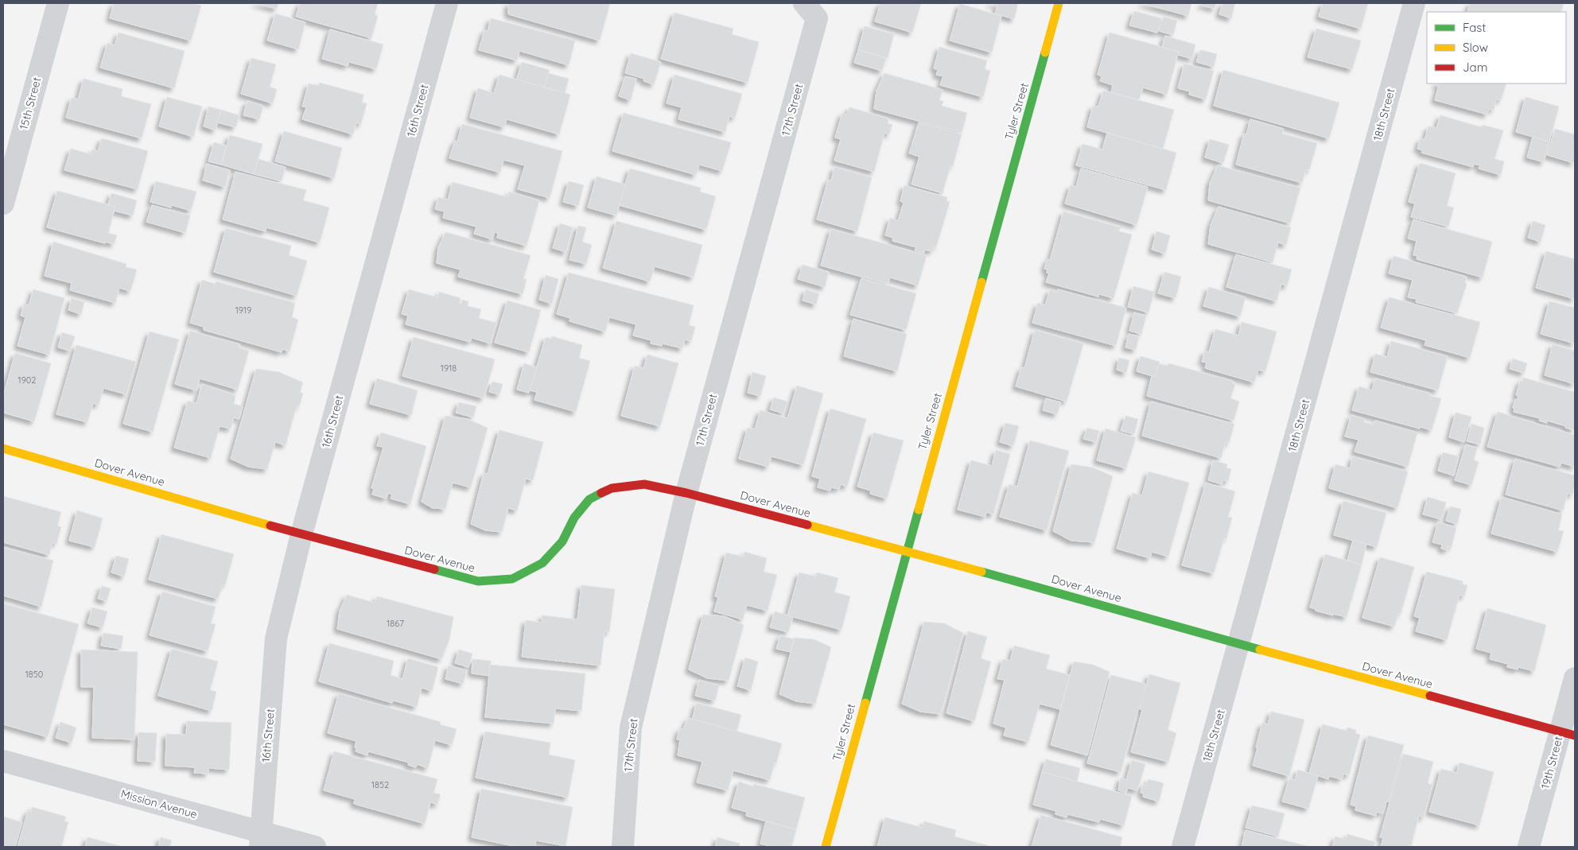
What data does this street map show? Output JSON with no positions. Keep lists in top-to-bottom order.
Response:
{
  "streets": {
    "street": [
      "15th Street",
      "17th Street",
      "16th Street",
      "Tyler Street",
      "18th Street",
      "Dover Avenue",
      "19th Street",
      "Mission Avenue"
    ]
  },
  "crossings": [
    ["17th Street", "Dover Avenue"],
    ["16th Street", "Dover Avenue"],
    ["16th Street", "Mission Avenue"],
    ["Tyler Street", "Dover Avenue"],
    ["18th Street", "Dover Avenue"],
    ["Dover Avenue", "19th Street"]
  ],
  "house_numbers": [
    "1919",
    "1918",
    "1902",
    "1867",
    "1850",
    "1852"
  ],
  "legend": ["Fast", "Slow", "Jam"]
}
